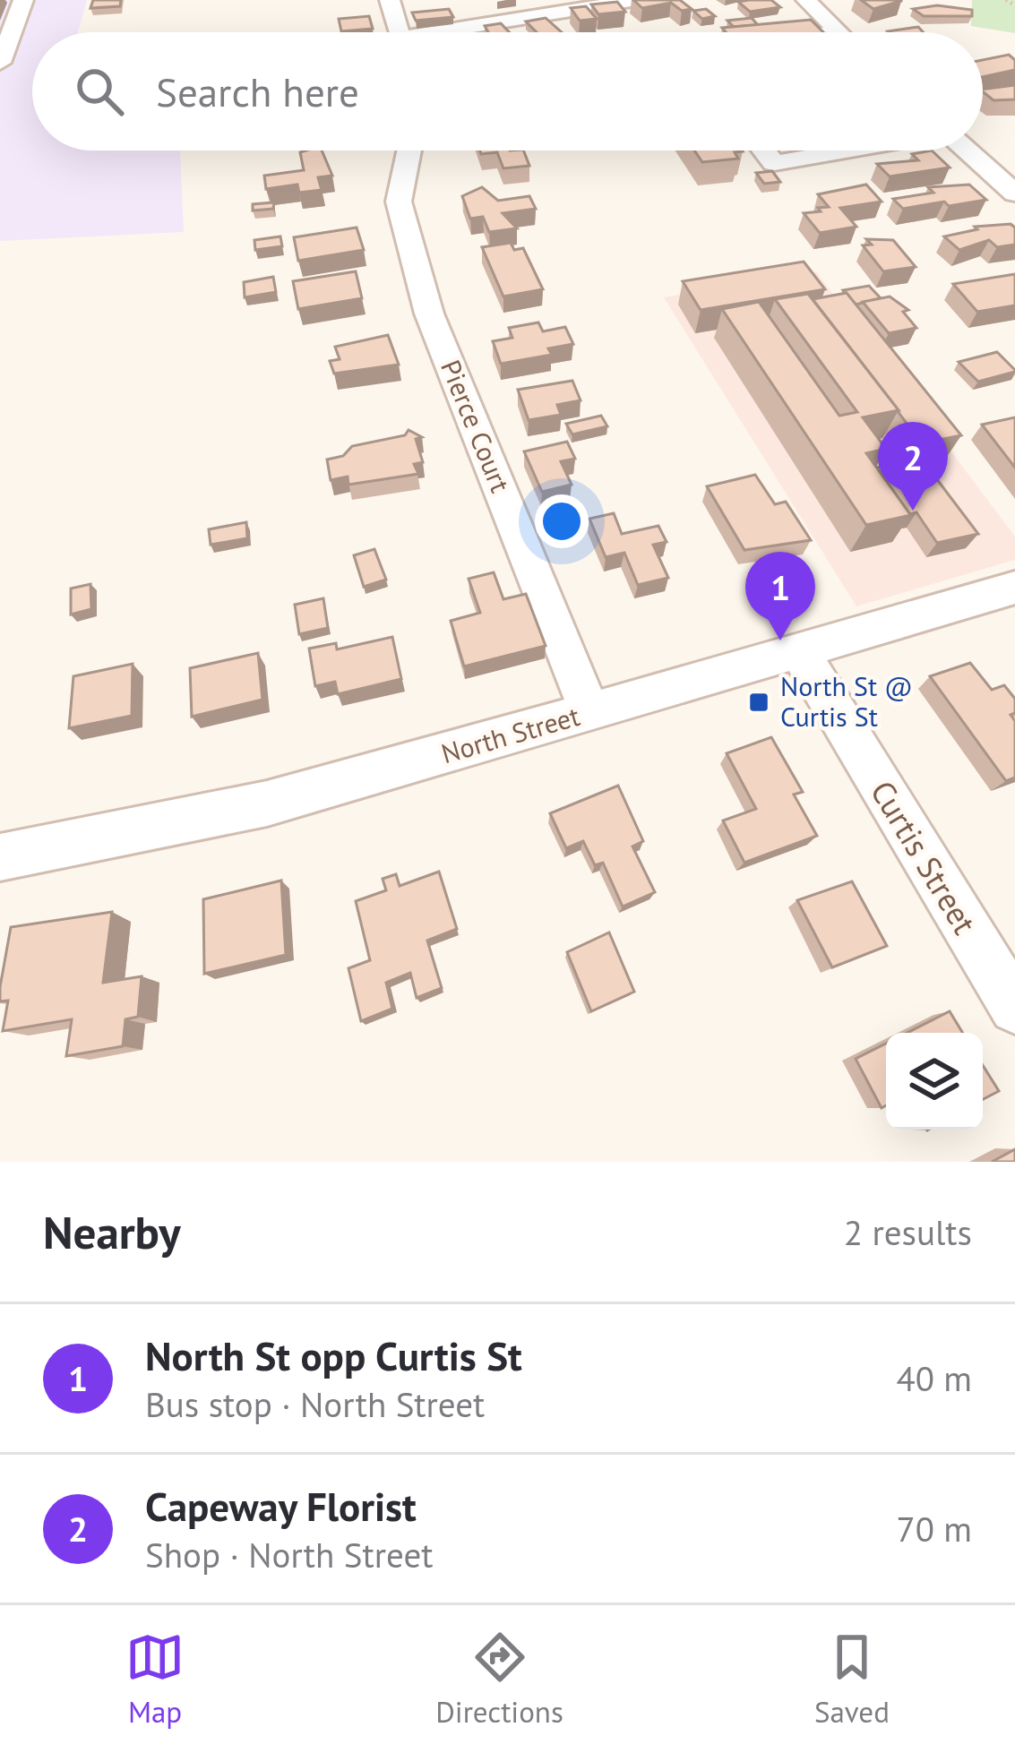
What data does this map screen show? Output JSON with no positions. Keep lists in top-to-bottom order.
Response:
{
  "streets": {
    "street": ["Pierce Court", "North Street", "Curtis Street"]
  },
  "crossings": [
    ["Pierce Court", "North Street"],
    ["North Street", "Curtis Street"]
  ],
  "places": {
    "transit": ["North St @ Curtis St"]
  },
  "page": {
    "search": "Search here",
    "pins": ["2", "1"],
    "heading": ["Nearby", "2 results"],
    "list": [
      {
        "mark": "1",
        "name": "North St opp Curtis St",
        "note": "Bus stop · North Street",
        "value": "40 m"
      },
      {
        "mark": "2",
        "name": "Capeway Florist",
        "note": "Shop · North Street",
        "value": "70 m"
      }
    ],
    "nav": ["Map", "Directions", "Saved"]
  }
}
